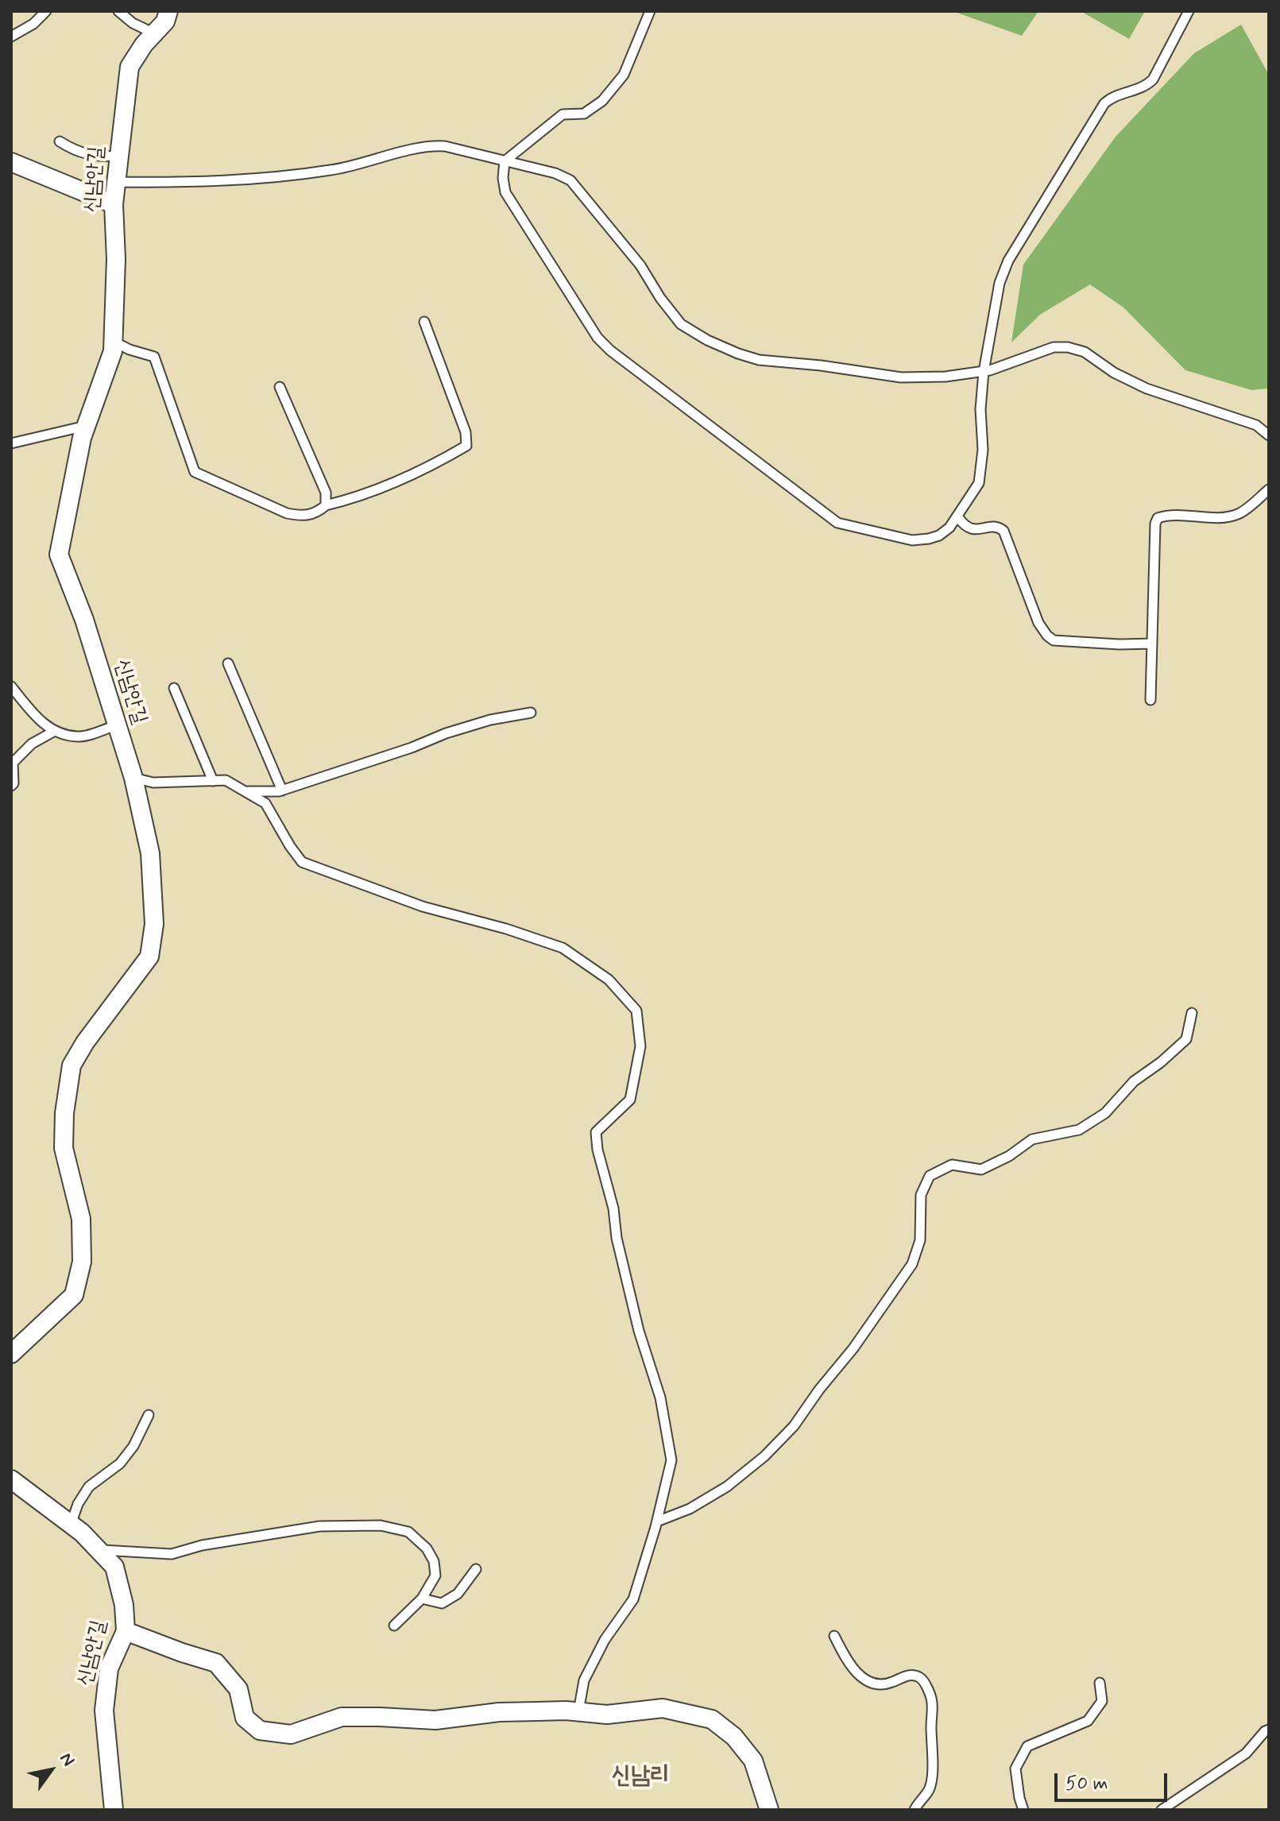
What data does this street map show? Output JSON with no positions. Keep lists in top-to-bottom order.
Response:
{
  "streets": {
    "street": ["신남안길"]
  },
  "districts": ["신남리"],
  "scale_bar": "50 m",
  "north": "top right"
}
